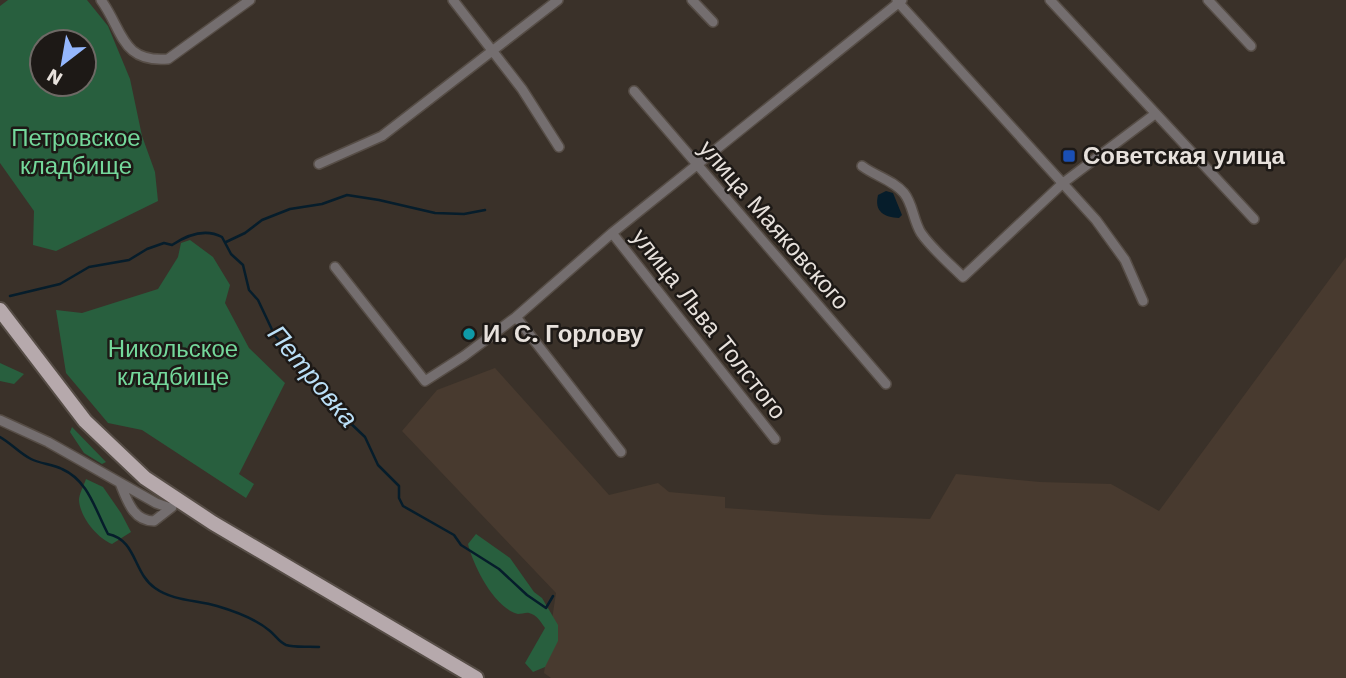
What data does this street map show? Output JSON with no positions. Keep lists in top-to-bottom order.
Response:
{
  "streets": {
    "street": ["улица Маяковского", "улица Льва Толстого"]
  },
  "water": ["Петровка"],
  "parks": ["Петровское кладбище", "Никольское кладбище"],
  "places": {
    "transit": ["Советская улица"],
    "other": ["И. С. Горлову"]
  },
  "north": "bottom left"
}
